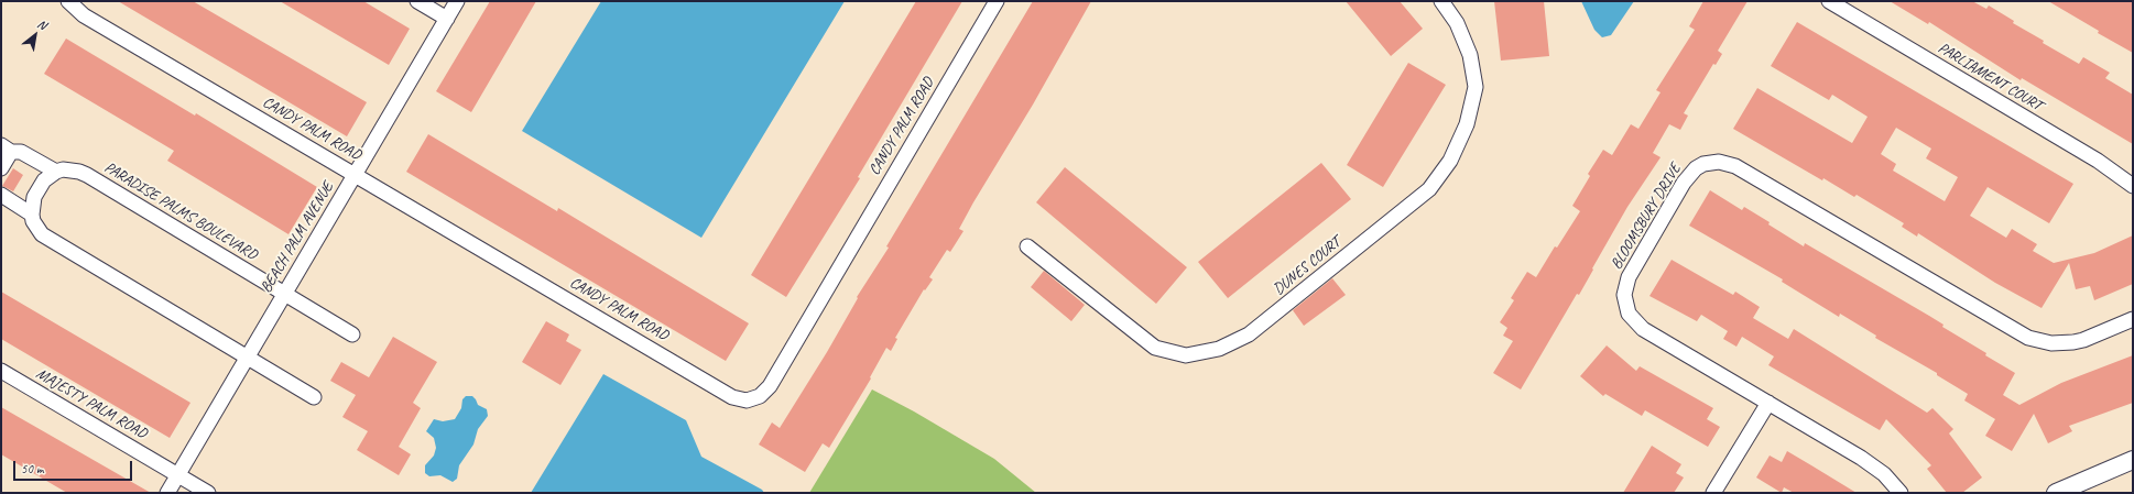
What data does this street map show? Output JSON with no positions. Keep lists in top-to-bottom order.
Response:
{
  "streets": {
    "street": [
      "PARLIAMENT COURT",
      "CANDY PALM ROAD",
      "PARADISE PALMS BOULEVARD",
      "BLOOMSBURY DRIVE",
      "BEACH PALM AVENUE",
      "DUNES COURT",
      "MAJESTY PALM ROAD"
    ]
  },
  "crossings": [
    ["CANDY PALM ROAD", "BEACH PALM AVENUE"],
    ["PARADISE PALMS BOULEVARD", "BEACH PALM AVENUE"],
    ["BEACH PALM AVENUE", "MAJESTY PALM ROAD"]
  ],
  "scale_bar": "50 m",
  "north": "top right"
}
